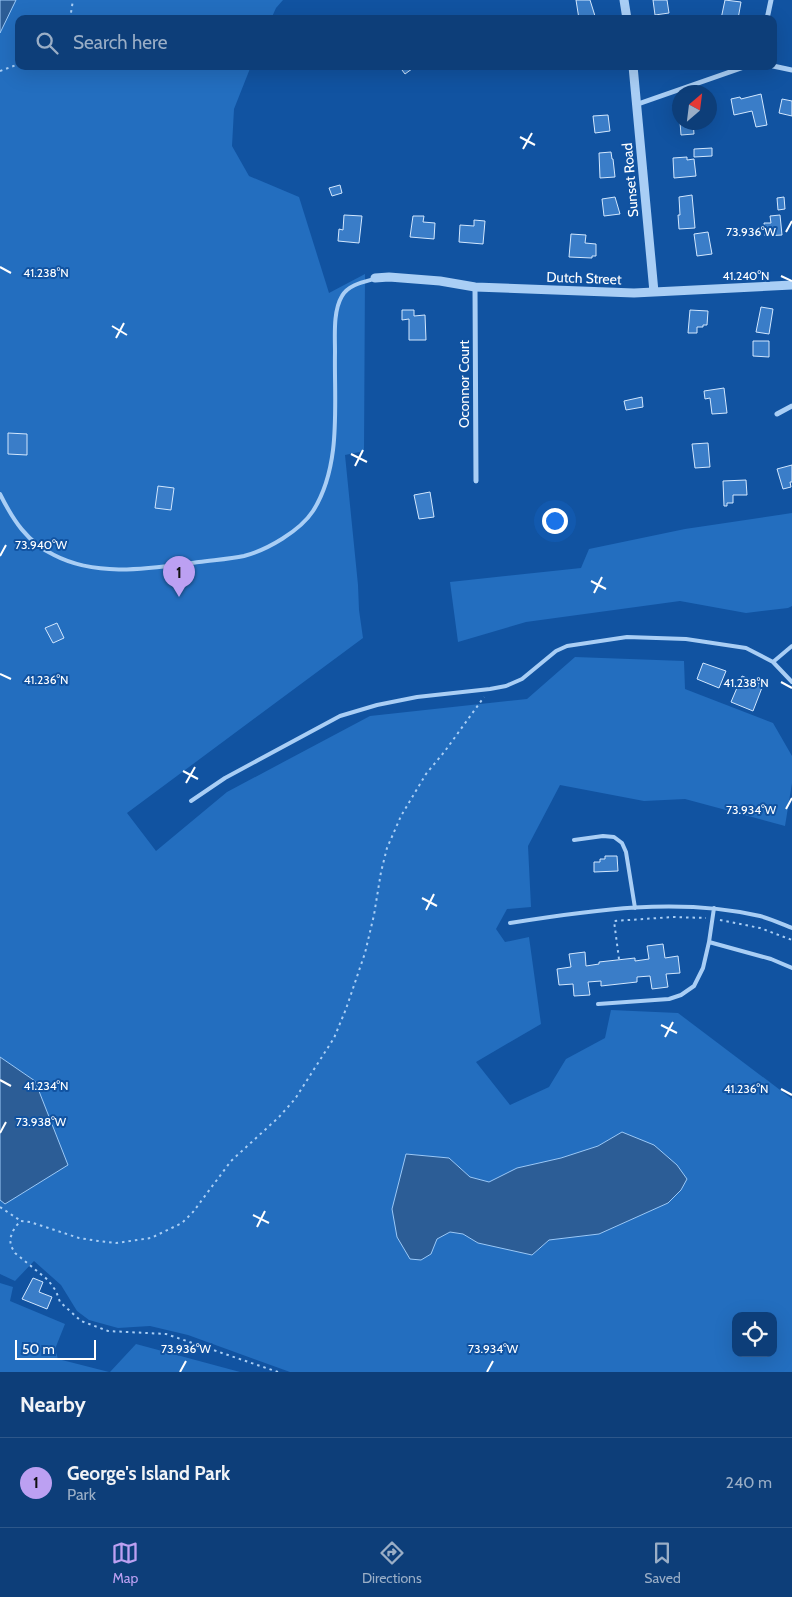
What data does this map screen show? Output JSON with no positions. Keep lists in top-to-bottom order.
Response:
{
  "streets": {
    "street": ["Sunset Road", "Dutch Street", "Oconnor Court"]
  },
  "crossings": [
    ["Sunset Road", "Dutch Street"],
    ["Dutch Street", "Oconnor Court"]
  ],
  "scale_bar": "50 m",
  "north": "top right",
  "page": {
    "search": "Search here",
    "pins": "1",
    "scale": "50 m",
    "heading": "Nearby",
    "list": [
      {
        "mark": "1",
        "name": "George's Island Park",
        "note": "Park",
        "value": "240 m"
      }
    ],
    "nav": ["Map", "Directions", "Saved"]
  },
  "coordinates": [
    "73.936°W",
    "41.238°N",
    "41.240°N",
    "73.940°W",
    "41.236°N",
    "73.934°W",
    "41.234°N",
    "73.938°W"
  ]
}
